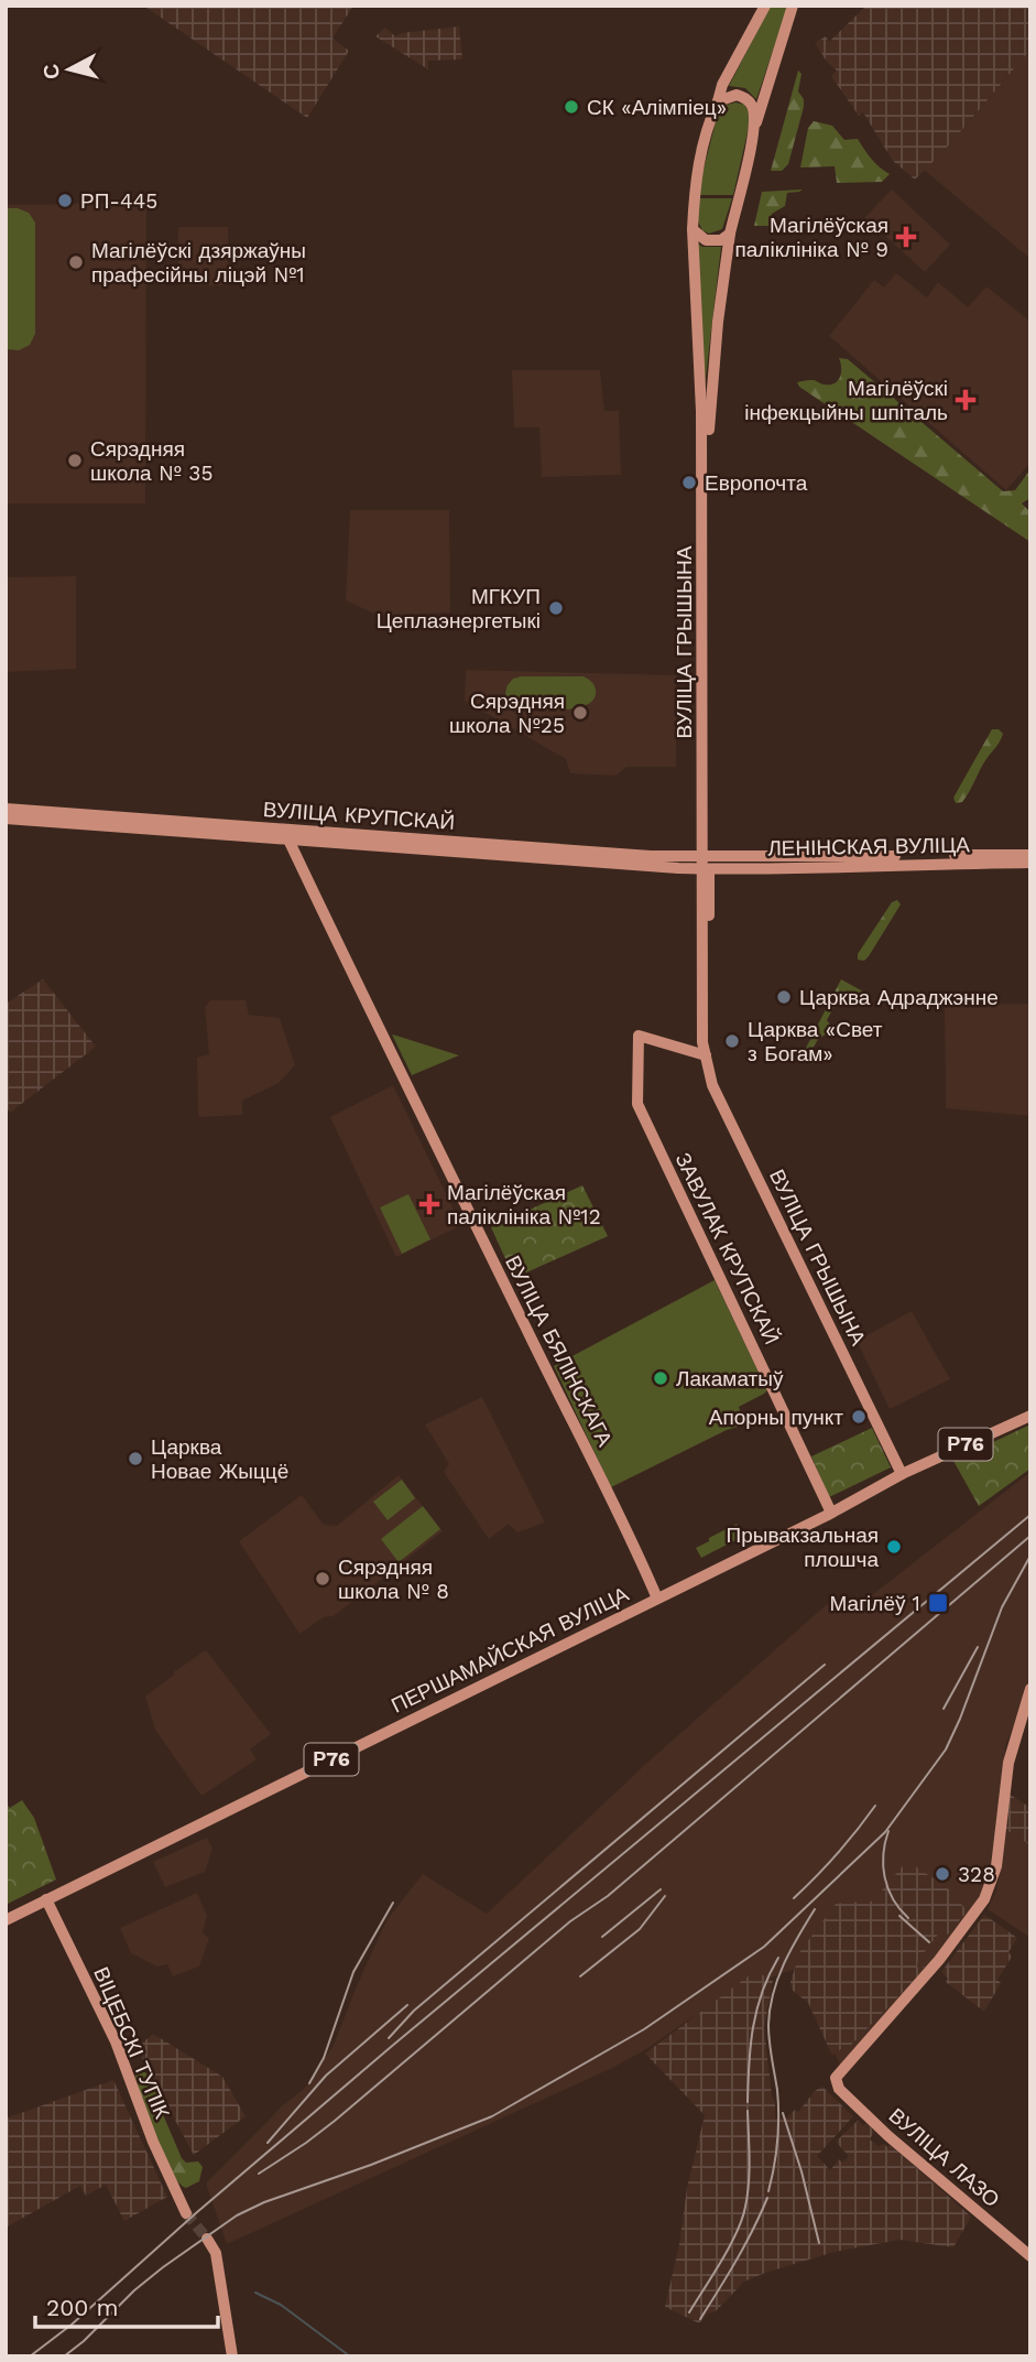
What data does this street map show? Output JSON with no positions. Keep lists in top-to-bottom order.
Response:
{
  "streets": {
    "main road": [
      "ВУЛІЦА ГРЫШЫНА",
      "ВУЛІЦА КРУПСКАЙ",
      "ЛЕНІНСКАЯ ВУЛІЦА",
      "ЗАВУЛАК КРУПСКАЙ",
      "ВУЛІЦА БЯЛІНСКАГА",
      "Р76",
      "ПЕРШАМАЙСКАЯ ВУЛІЦА",
      "ВІЦЕБСКІ ТУПІК",
      "ВУЛІЦА ЛАЗО"
    ]
  },
  "crossings": [
    ["ВУЛІЦА ГРЫШЫНА", "ВУЛІЦА КРУПСКАЙ"],
    ["ВУЛІЦА ГРЫШЫНА", "ЛЕНІНСКАЯ ВУЛІЦА"],
    ["ВУЛІЦА ГРЫШЫНА", "ЗАВУЛАК КРУПСКАЙ"],
    ["ВУЛІЦА ГРЫШЫНА", "ПЕРШАМАЙСКАЯ ВУЛІЦА"],
    ["ВУЛІЦА КРУПСКАЙ", "ЛЕНІНСКАЯ ВУЛІЦА"],
    ["ВУЛІЦА КРУПСКАЙ", "ВУЛІЦА БЯЛІНСКАГА"],
    ["ЗАВУЛАК КРУПСКАЙ", "ПЕРШАМАЙСКАЯ ВУЛІЦА"],
    ["ВУЛІЦА БЯЛІНСКАГА", "ПЕРШАМАЙСКАЯ ВУЛІЦА"],
    ["ПЕРШАМАЙСКАЯ ВУЛІЦА", "ВІЦЕБСКІ ТУПІК"]
  ],
  "places": {
    "other": [
      "СК «Алімпіец»",
      "РП-445",
      "Магілёўскі дзяржаўны прафесійны ліцэй №1",
      "Сярэдняя школа № 35",
      "Европочта",
      "МГКУП Цеплаэнергетыкі",
      "Сярэдняя школа №25",
      "Царква Адраджэнне",
      "Царква «Свет з Богам»",
      "Лакаматыў",
      "Апорны пункт",
      "Царква Новае Жыццё",
      "Прывакзальная плошча",
      "Сярэдняя школа № 8",
      "328"
    ],
    "health": ["Магілёўская паліклініка № 9", "Магілёўскі інфекцыйны шпіталь", "Магілёўская паліклініка №12"],
    "transit": ["Магілёў 1"]
  },
  "scale_bar": "200 m",
  "north": "left"
}
